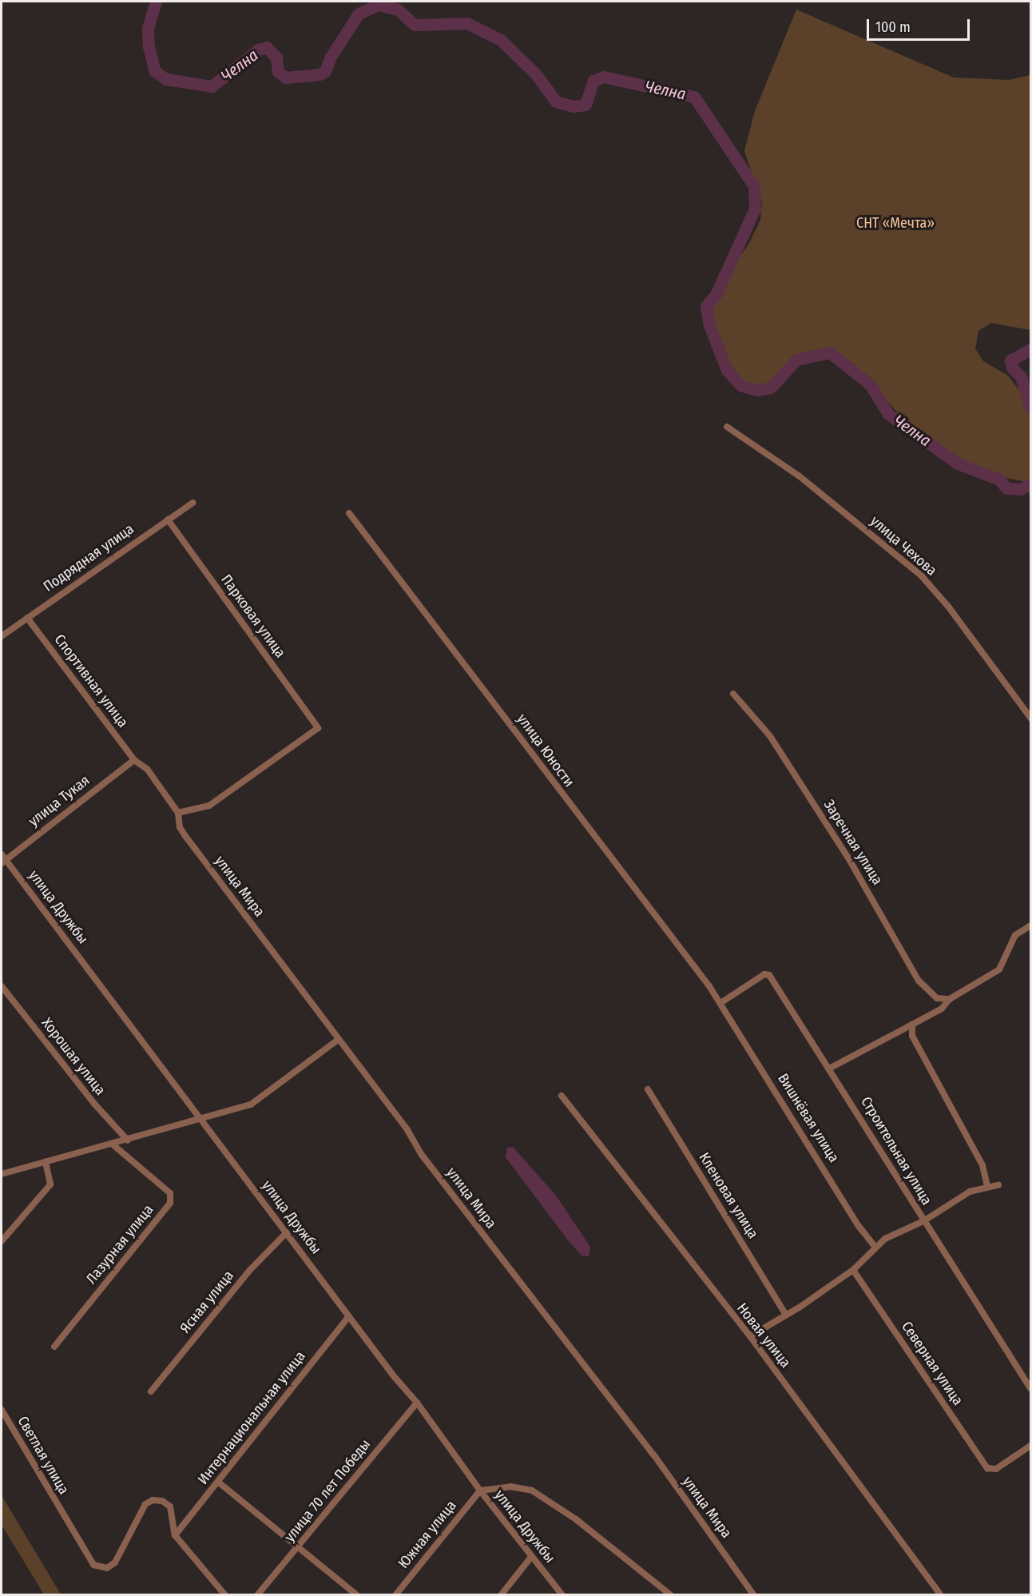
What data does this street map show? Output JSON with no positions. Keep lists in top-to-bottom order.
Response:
{
  "streets": {
    "street": [
      "улица Чехова",
      "Подрядная улица",
      "Парковая улица",
      "Спортивная улица",
      "улица Юности",
      "улица Тукая",
      "Заречная улица",
      "улица Мира",
      "улица Дружбы",
      "Хорошая улица",
      "Вишнёвая улица",
      "Строительная улица",
      "Кленовая улица",
      "Лазурная улица",
      "Ясная улица",
      "Новая улица",
      "Северная улица",
      "Интернациональная улица",
      "Светлая улица",
      "улица 70 лет Победы",
      "Южная улица"
    ]
  },
  "crossings": [
    ["Подрядная улица", "Парковая улица"],
    ["Подрядная улица", "Спортивная улица"],
    ["Парковая улица", "Спортивная улица"],
    ["Парковая улица", "улица Мира"],
    ["Спортивная улица", "улица Тукая"],
    ["Спортивная улица", "улица Мира"],
    ["улица Юности", "Вишнёвая улица"],
    ["улица Юности", "Строительная улица"],
    ["улица Тукая", "улица Дружбы"],
    ["улица Дружбы", "Ясная улица"],
    ["улица Дружбы", "Интернациональная улица"],
    ["улица Дружбы", "улица 70 лет Победы"],
    ["улица Дружбы", "Южная улица"],
    ["Вишнёвая улица", "Строительная улица"],
    ["Интернациональная улица", "Светлая улица"]
  ],
  "water": ["Челна"],
  "parks": ["СНТ «Мечта»"],
  "scale_bar": "100 m"
}
